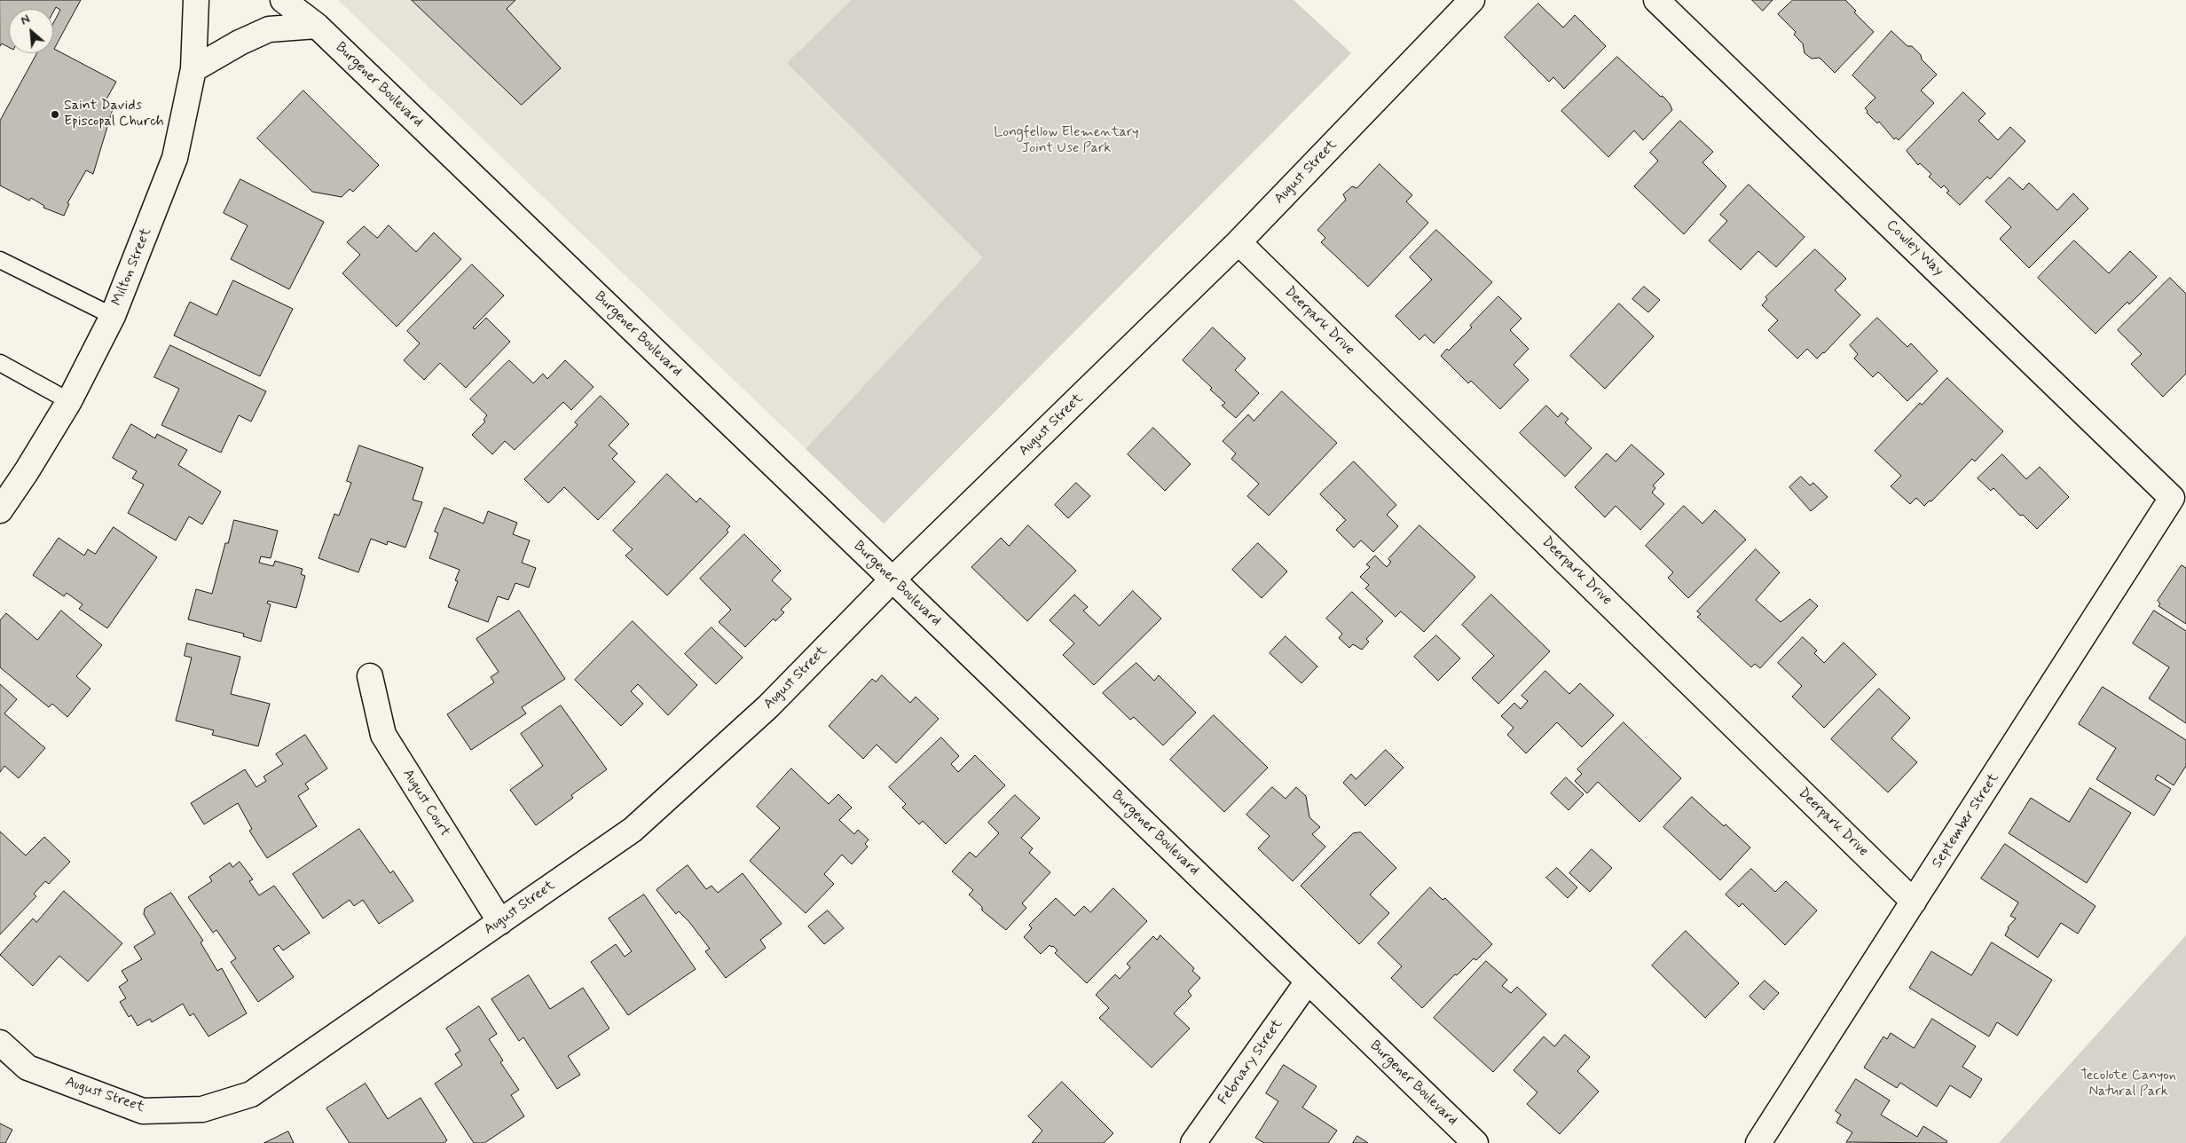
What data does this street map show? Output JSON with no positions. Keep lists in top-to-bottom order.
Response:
{
  "streets": {
    "street": [
      "Burgener Boulevard",
      "August Street",
      "Cowley Way",
      "Milton Street",
      "Deerpark Drive",
      "August Court",
      "September Street",
      "February Street"
    ]
  },
  "crossings": [
    ["Burgener Boulevard", "August Street"],
    ["Burgener Boulevard", "February Street"],
    ["August Street", "Deerpark Drive"],
    ["August Street", "August Court"],
    ["Cowley Way", "September Street"],
    ["Deerpark Drive", "September Street"]
  ],
  "parks": ["Longfellow Elementary Joint Use Park", "Tecolote Canyon Natural Park"],
  "places": ["Saint Davids Episcopal Church"],
  "north": "top left"
}
